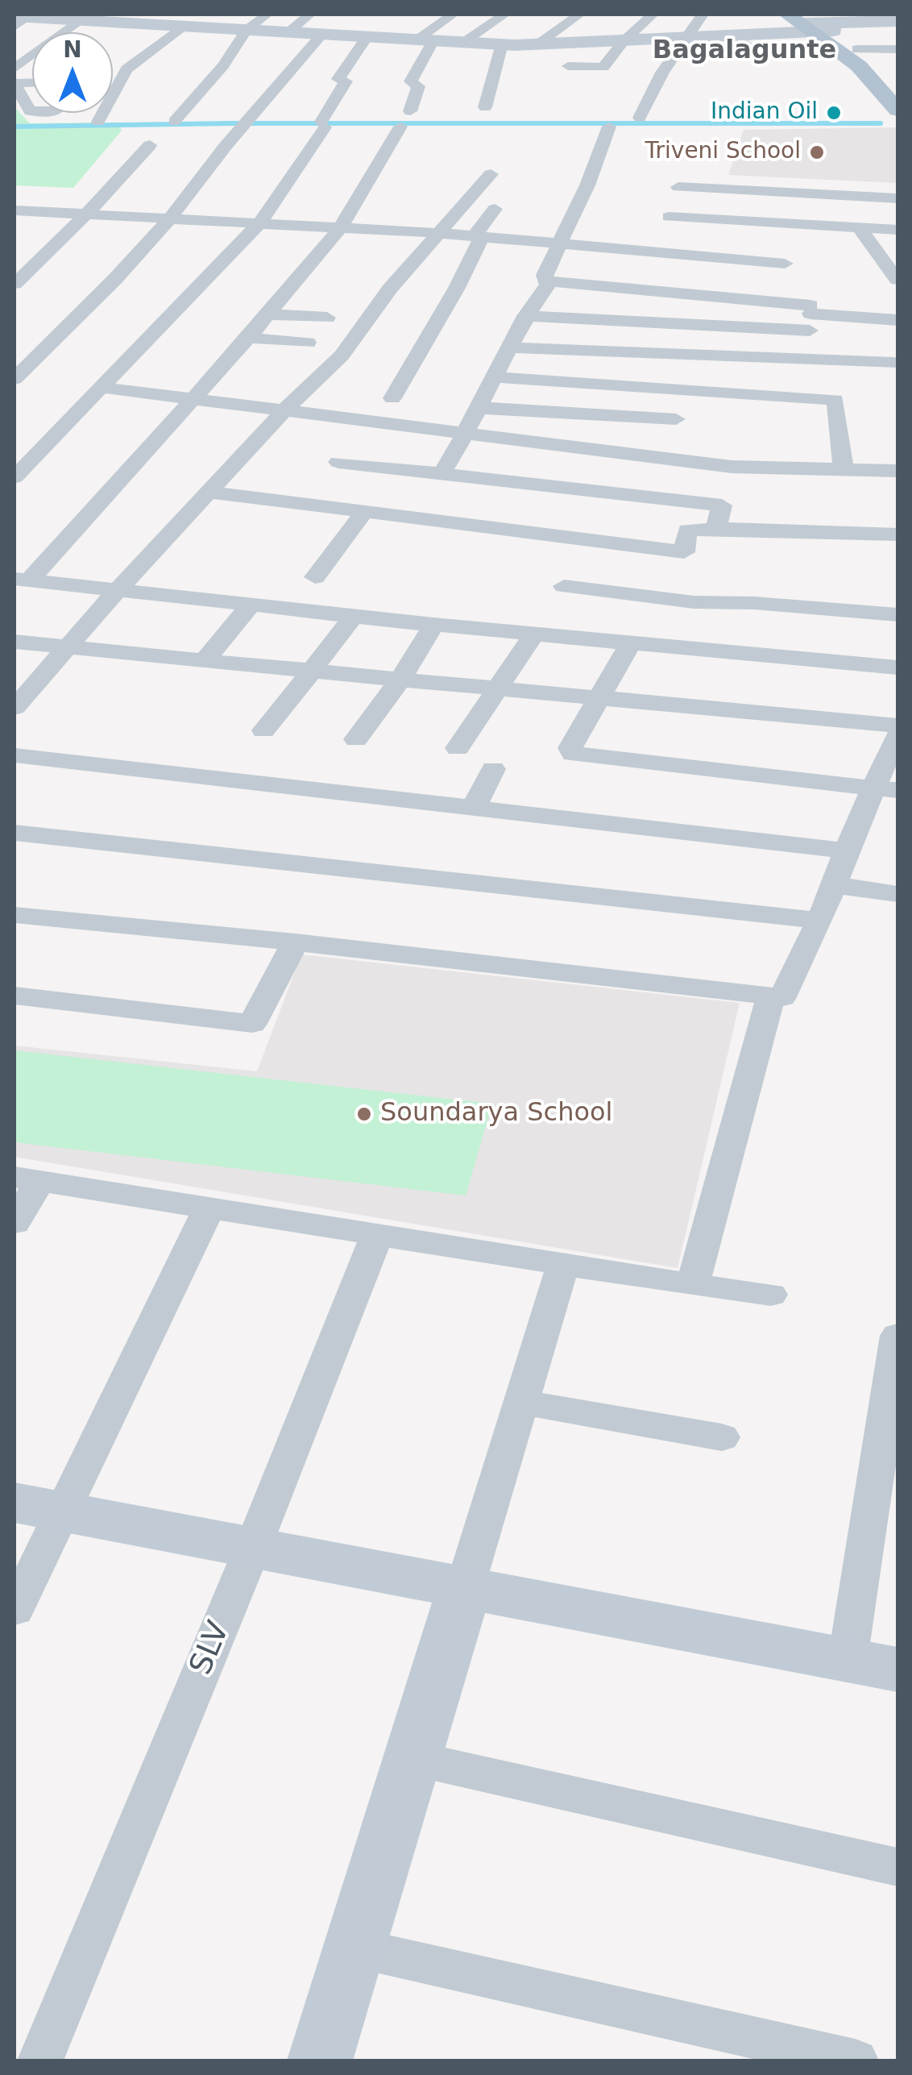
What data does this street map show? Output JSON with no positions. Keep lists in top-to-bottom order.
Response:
{
  "streets": {
    "street": ["SLV"]
  },
  "districts": ["Bagalagunte"],
  "places": ["Indian Oil", "Triveni School", "Soundarya School"],
  "north": "top"
}
